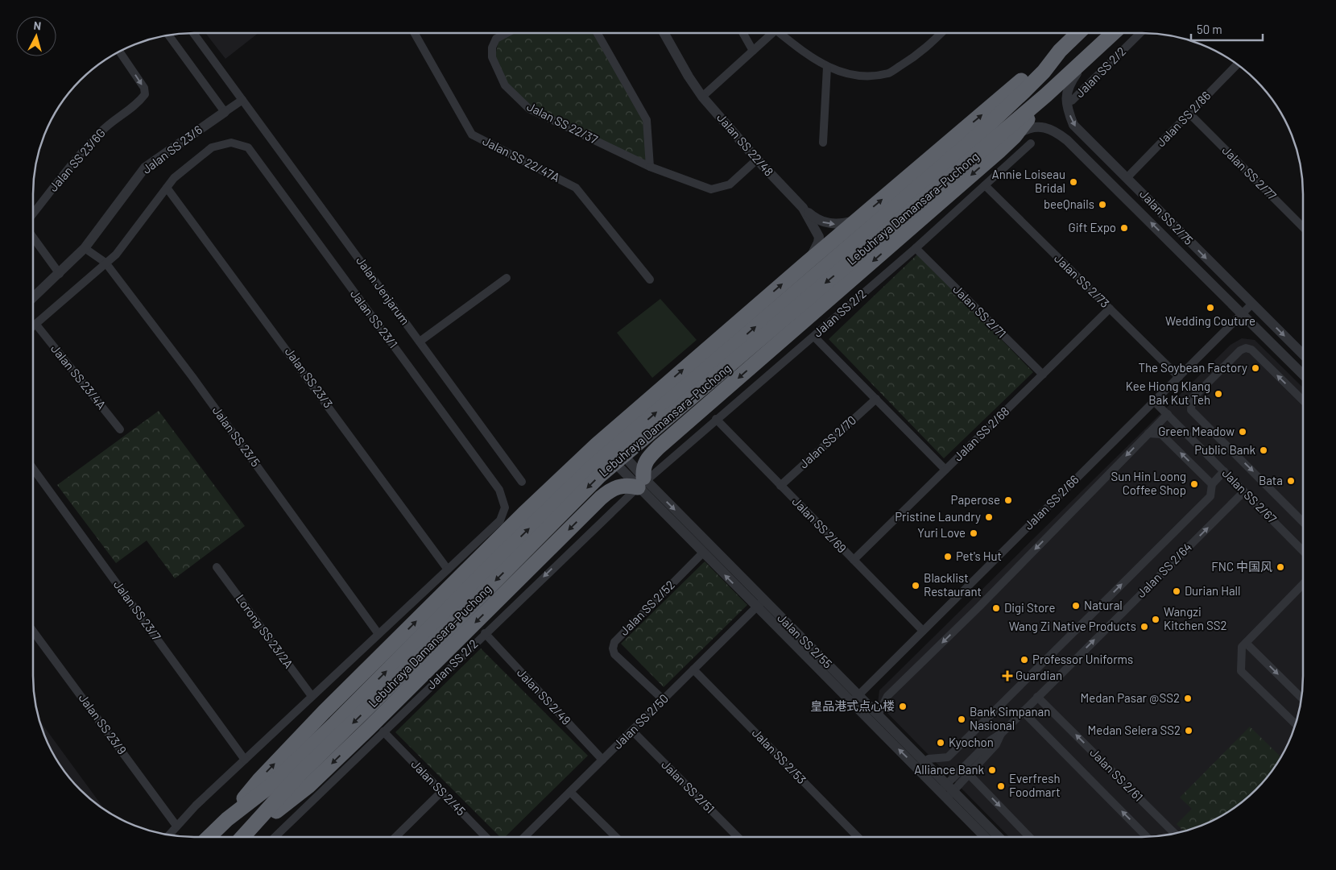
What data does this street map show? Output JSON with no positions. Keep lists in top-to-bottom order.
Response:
{
  "streets": {
    "highway": ["Lebuhraya Damansara–Puchong"],
    "street": [
      "Jalan SS 2/2",
      "Jalan SS 2/86",
      "Jalan SS 22/37",
      "Jalan SS 22/48",
      "Jalan SS 23/6",
      "Jalan SS 22/47A",
      "Jalan SS 23/6G",
      "Jalan SS 2/77",
      "Jalan SS 2/75",
      "Jalan SS 2/73",
      "Jalan Jenjarum",
      "Jalan SS 2/71",
      "Jalan SS 23/1",
      "Jalan SS 23/4A",
      "Jalan SS 23/3",
      "Jalan SS 2/68",
      "Jalan SS 23/5",
      "Jalan SS 2/70",
      "Jalan SS 2/67",
      "Jalan SS 2/66",
      "Jalan SS 2/69",
      "Jalan SS 2/64",
      "Jalan SS 2/52",
      "Jalan SS 23/7",
      "Lorong SS 23/2A",
      "Jalan SS 2/55",
      "Jalan SS 2/49",
      "Jalan SS 2/50",
      "Jalan SS 23/9",
      "Jalan SS 2/53",
      "Jalan SS 2/61",
      "Jalan SS 2/51",
      "Jalan SS 2/45"
    ]
  },
  "crossings": [
    ["Jalan SS 2/2", "Jalan SS 2/73"],
    ["Jalan SS 2/2", "Jalan SS 2/71"],
    ["Jalan SS 2/2", "Jalan SS 2/69"],
    ["Jalan SS 2/2", "Jalan SS 2/55"],
    ["Jalan SS 2/2", "Jalan SS 2/49"],
    ["Jalan SS 2/2", "Jalan SS 2/45"],
    ["Jalan SS 2/86", "Jalan SS 2/77"],
    ["Jalan SS 2/86", "Jalan SS 2/75"],
    ["Jalan SS 22/37", "Jalan SS 22/48"],
    ["Jalan SS 23/6", "Jalan SS 23/5"],
    ["Lebuhraya Damansara–Puchong", "Jalan SS 2/75"],
    ["Jalan SS 2/75", "Jalan SS 2/66"],
    ["Jalan SS 2/73", "Jalan SS 2/68"],
    ["Jalan SS 2/73", "Jalan SS 2/66"],
    ["Jalan SS 2/71", "Jalan SS 2/68"],
    ["Jalan SS 23/1", "Jalan SS 23/3"],
    ["Jalan SS 2/68", "Jalan SS 2/69"],
    ["Jalan SS 2/70", "Jalan SS 2/69"],
    ["Jalan SS 2/67", "Jalan SS 2/66"],
    ["Jalan SS 2/67", "Jalan SS 2/64"],
    ["Jalan SS 2/66", "Jalan SS 2/69"],
    ["Jalan SS 2/66", "Jalan SS 2/55"],
    ["Jalan SS 2/64", "Jalan SS 2/55"],
    ["Jalan SS 2/64", "Jalan SS 2/61"],
    ["Jalan SS 2/52", "Jalan SS 2/55"],
    ["Jalan SS 2/52", "Jalan SS 2/50"],
    ["Jalan SS 2/55", "Jalan SS 2/50"],
    ["Jalan SS 2/49", "Jalan SS 2/50"],
    ["Jalan SS 2/50", "Jalan SS 2/53"],
    ["Jalan SS 2/50", "Jalan SS 2/51"]
  ],
  "one_way": ["Jalan SS 23/6G", "Jalan SS 2/61"],
  "places": {
    "other": [
      "Annie Loiseau Bridal",
      "beeQnails",
      "Gift Expo",
      "Wedding Couture",
      "The Soybean Factory",
      "Kee Hiong Klang Bak Kut Teh",
      "Green Meadow",
      "Public Bank",
      "Bata",
      "Sun Hin Loong Coffee Shop",
      "Paperose",
      "Pristine Laundry",
      "Yuri Love",
      "Pet's Hut",
      "FNC 中国风",
      "Blacklist Restaurant",
      "Durian Hall",
      "Natural",
      "Digi Store",
      "Wangzi Kitchen SS2",
      "Wang Zi Native Products",
      "Professor Uniforms",
      "Medan Pasar @SS2",
      "皇品港式点心楼",
      "Bank Simpanan Nasional",
      "Medan Selera SS2",
      "Kyochon",
      "Alliance Bank",
      "Everfresh Foodmart"
    ],
    "health": ["Guardian"]
  },
  "scale_bar": "50 m",
  "north": "top"
}
